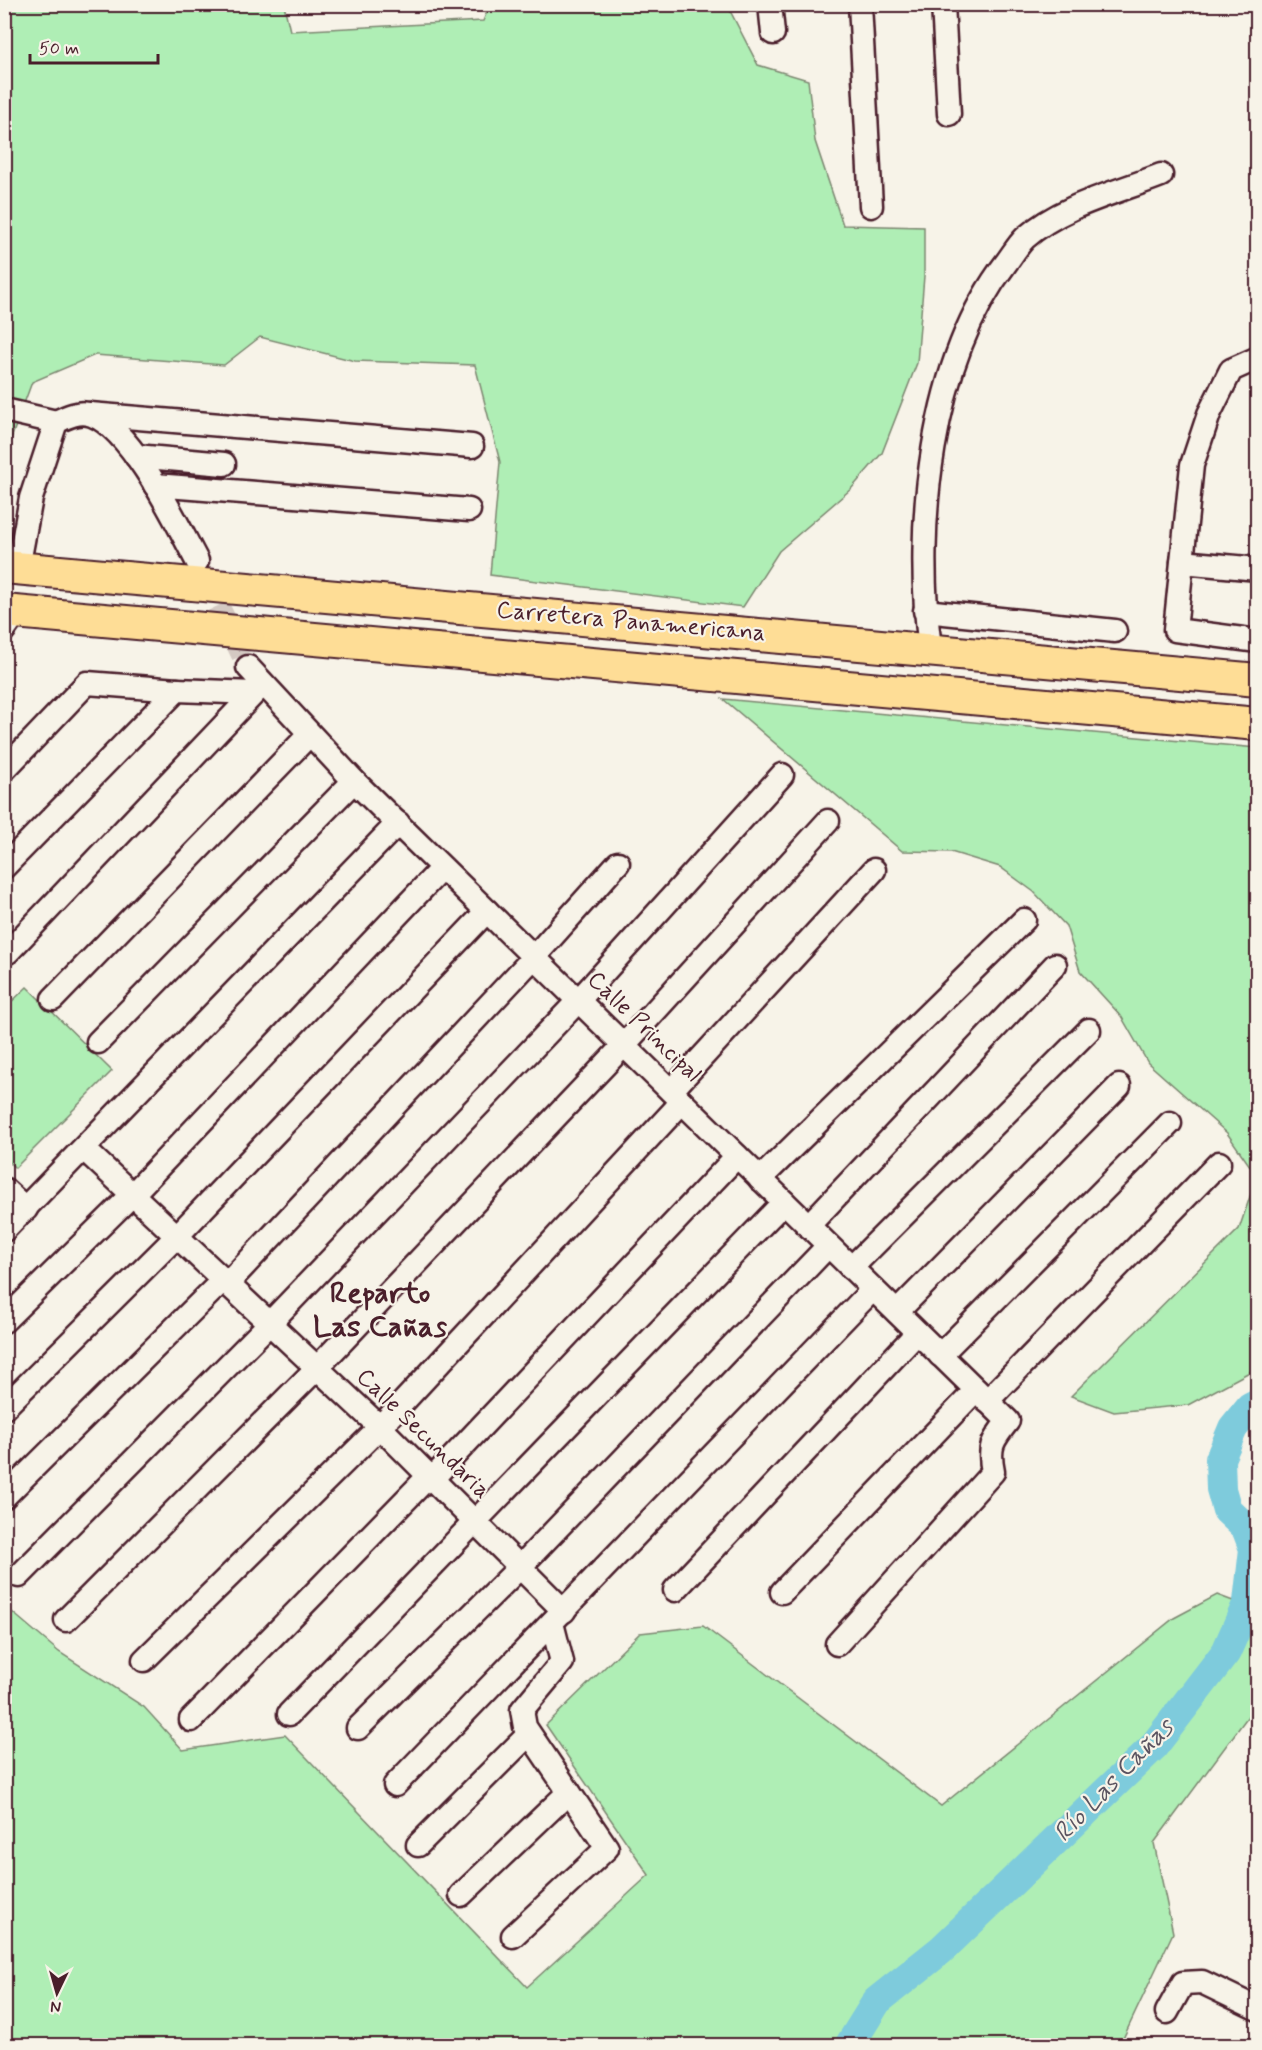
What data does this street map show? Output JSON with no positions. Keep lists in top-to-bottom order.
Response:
{
  "streets": {
    "highway": ["Carretera Panamericana"],
    "street": ["Calle Principal", "Calle Secundaria"]
  },
  "districts": ["Reparto Las Cañas"],
  "water": ["Río Las Cañas"],
  "scale_bar": "50 m",
  "north": "bottom"
}
